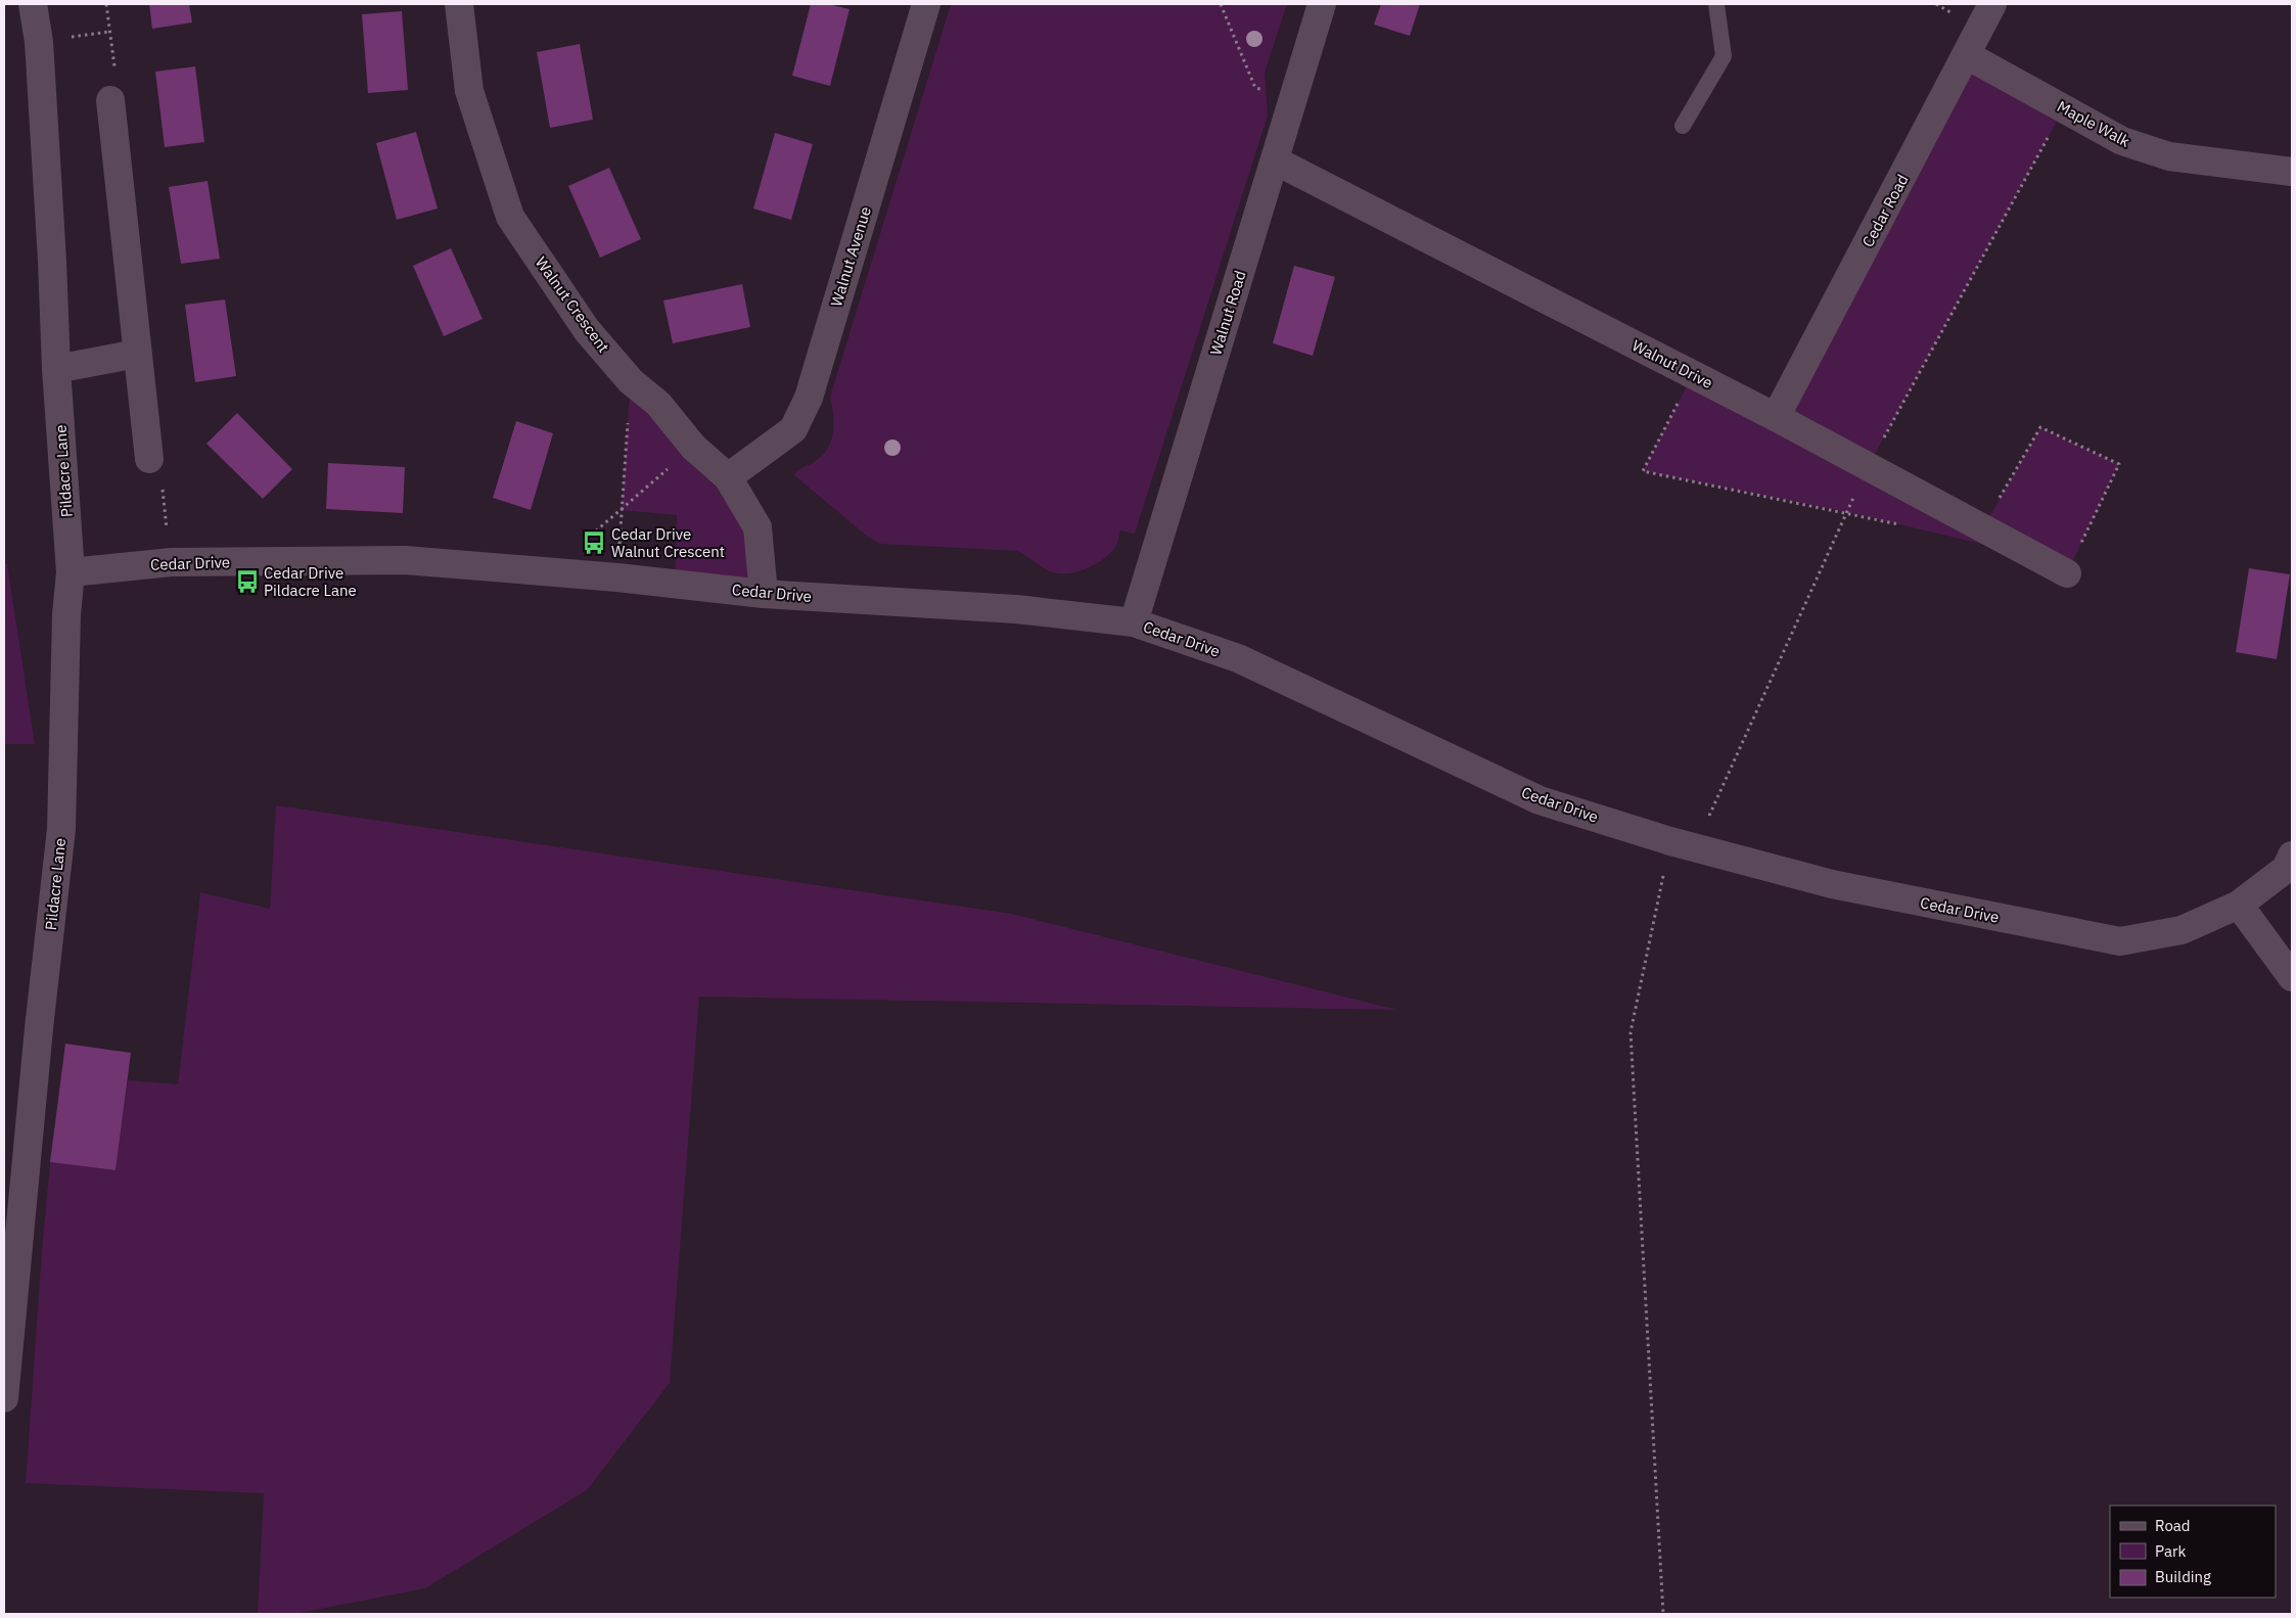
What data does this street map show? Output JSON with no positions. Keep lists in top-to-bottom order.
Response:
{
  "streets": {
    "street": [
      "Maple Walk",
      "Cedar Road",
      "Walnut Avenue",
      "Walnut Crescent",
      "Walnut Road",
      "Walnut Drive",
      "Pildacre Lane",
      "Cedar Drive"
    ]
  },
  "crossings": [
    ["Maple Walk", "Cedar Road"],
    ["Cedar Road", "Walnut Drive"],
    ["Walnut Avenue", "Walnut Crescent"],
    ["Walnut Crescent", "Cedar Drive"],
    ["Walnut Road", "Walnut Drive"],
    ["Walnut Road", "Cedar Drive"],
    ["Pildacre Lane", "Cedar Drive"]
  ],
  "places": {
    "bus stop": ["Cedar Drive Walnut Crescent", "Cedar Drive Pildacre Lane"]
  },
  "legend": ["Road", "Park", "Building"]
}
